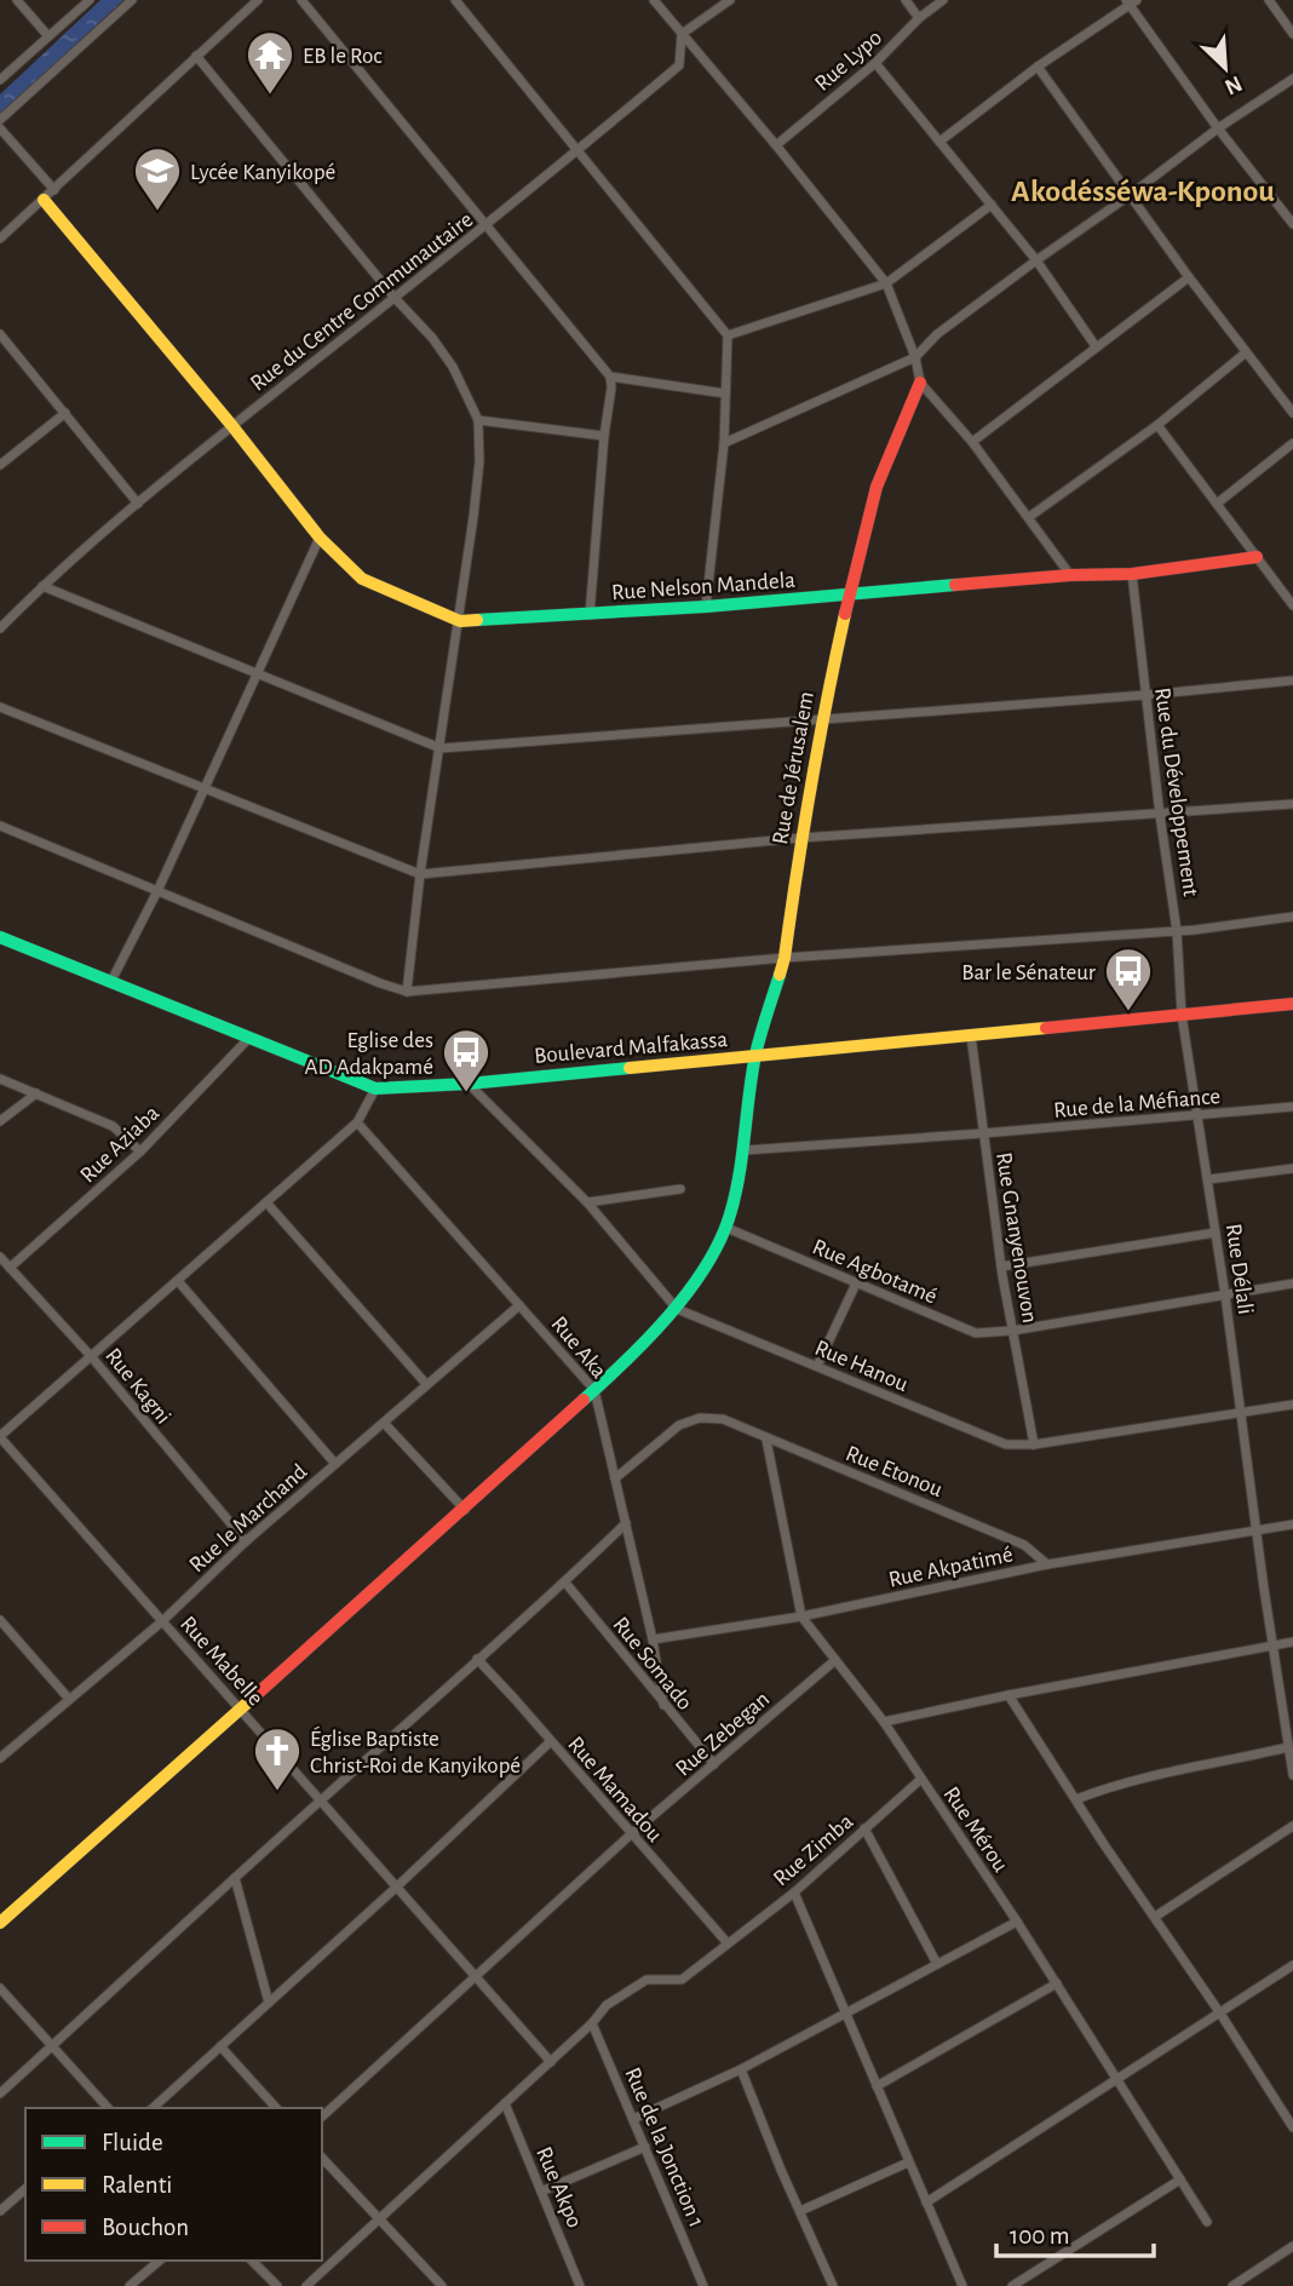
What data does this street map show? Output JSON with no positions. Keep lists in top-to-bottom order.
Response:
{
  "streets": {
    "street": [
      "Rue Lypo",
      "Rue du Centre Communautaire",
      "Rue Nelson Mandela",
      "Rue de Jérusalem",
      "Rue du Développement",
      "Boulevard Malfakassa",
      "Rue de la Méfiance",
      "Rue Aziaba",
      "Rue Gnanyenouvon",
      "Rue Délali",
      "Rue Agbotamé",
      "Rue Aka",
      "Rue Hanou",
      "Rue Kagni",
      "Rue Etonou",
      "Rue le Marchand",
      "Rue Akpatimé",
      "Rue Mabelle",
      "Rue Somado",
      "Rue Zebegan",
      "Rue Mamadou",
      "Rue Mérou",
      "Rue Zimba",
      "Rue de la Jonction 1",
      "Rue Akpo"
    ]
  },
  "crossings": [
    ["Rue du Centre Communautaire", "Rue Nelson Mandela"],
    ["Rue Nelson Mandela", "Rue de Jérusalem"],
    ["Rue Nelson Mandela", "Rue du Développement"],
    ["Rue de Jérusalem", "Boulevard Malfakassa"],
    ["Rue de Jérusalem", "Rue de la Méfiance"],
    ["Rue de Jérusalem", "Rue Agbotamé"],
    ["Rue de Jérusalem", "Rue Aka"],
    ["Rue de Jérusalem", "Rue Hanou"],
    ["Rue de Jérusalem", "Rue Mabelle"],
    ["Rue du Développement", "Boulevard Malfakassa"],
    ["Rue du Développement", "Rue Délali"],
    ["Boulevard Malfakassa", "Rue Aziaba"],
    ["Boulevard Malfakassa", "Rue Gnanyenouvon"],
    ["Boulevard Malfakassa", "Rue Délali"],
    ["Rue de la Méfiance", "Rue Gnanyenouvon"],
    ["Rue de la Méfiance", "Rue Délali"],
    ["Rue Aziaba", "Rue Kagni"],
    ["Rue Gnanyenouvon", "Rue Agbotamé"],
    ["Rue Gnanyenouvon", "Rue Hanou"],
    ["Rue Délali", "Rue Agbotamé"],
    ["Rue Délali", "Rue Hanou"],
    ["Rue Délali", "Rue Akpatimé"],
    ["Rue Aka", "Rue Etonou"],
    ["Rue Aka", "Rue le Marchand"],
    ["Rue Aka", "Rue Akpatimé"],
    ["Rue Aka", "Rue Somado"],
    ["Rue Kagni", "Rue le Marchand"],
    ["Rue Etonou", "Rue Akpatimé"],
    ["Rue Etonou", "Rue Mérou"],
    ["Rue le Marchand", "Rue Mabelle"],
    ["Rue Akpatimé", "Rue Mérou"],
    ["Rue Mabelle", "Rue Zebegan"],
    ["Rue Mabelle", "Rue Zimba"],
    ["Rue Somado", "Rue Zebegan"],
    ["Rue Zebegan", "Rue Mamadou"],
    ["Rue Zebegan", "Rue Mérou"],
    ["Rue Mamadou", "Rue Zimba"],
    ["Rue Mérou", "Rue Zimba"],
    ["Rue Zimba", "Rue de la Jonction 1"],
    ["Rue Zimba", "Rue Akpo"]
  ],
  "districts": ["Akodésséwa-Kponou"],
  "places": {
    "temple": ["EB le Roc"],
    "school or university": ["Lycée Kanyikopé"],
    "bus stop": ["Bar le Sénateur", "Eglise des AD Adakpamé"],
    "church": ["Église Baptiste Christ-Roi de Kanyikopé"]
  },
  "legend": ["Fluide", "Ralenti", "Bouchon"],
  "scale_bar": "100 m",
  "north": "bottom right"
}
